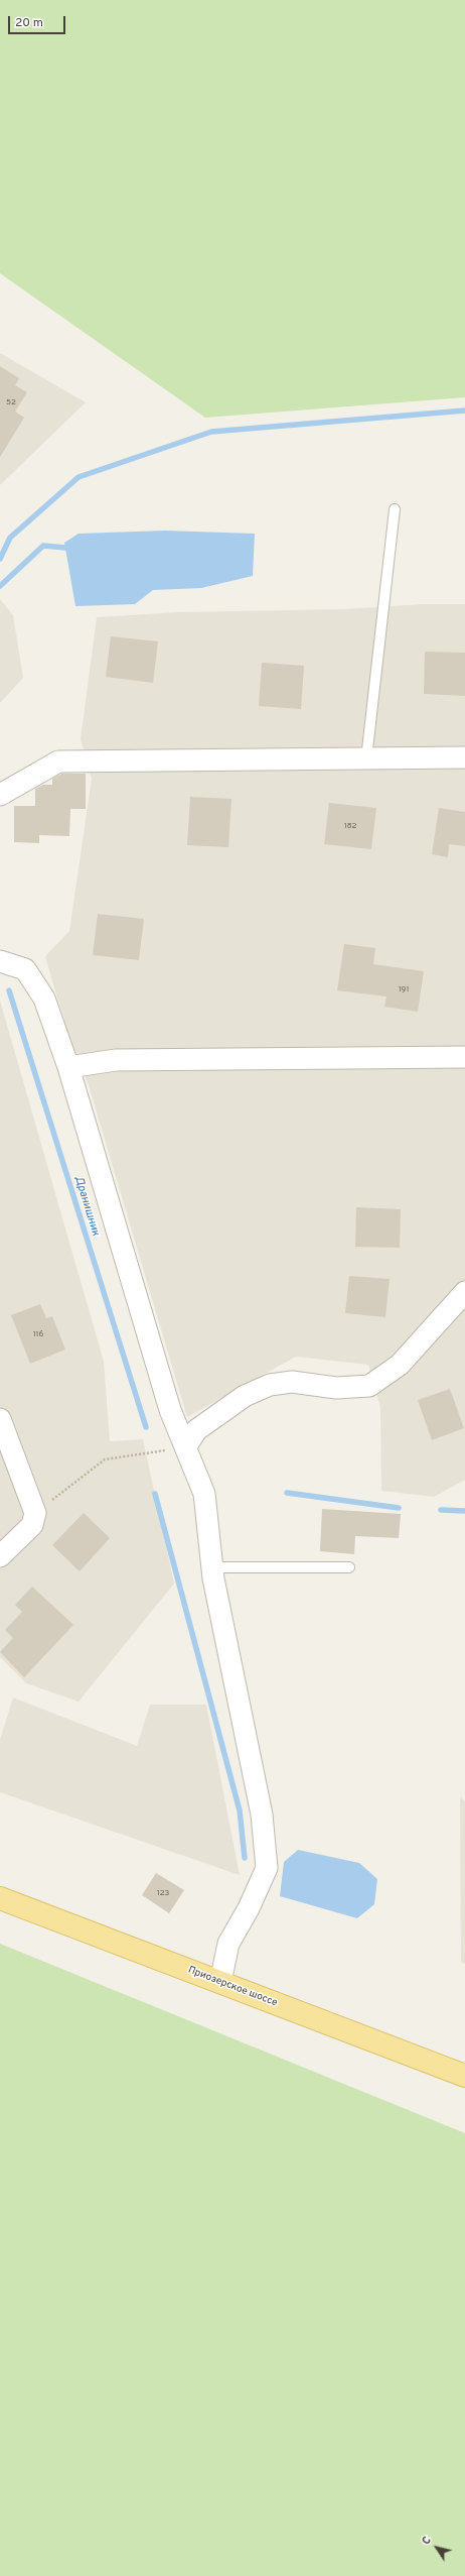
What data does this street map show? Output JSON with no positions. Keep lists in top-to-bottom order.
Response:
{
  "streets": {
    "main road": ["Приозерское шоссе"]
  },
  "water": ["Дранишник"],
  "house_numbers": [
    "52",
    "182",
    "191",
    "116",
    "123"
  ],
  "scale_bar": "20 m",
  "north": "top left"
}
